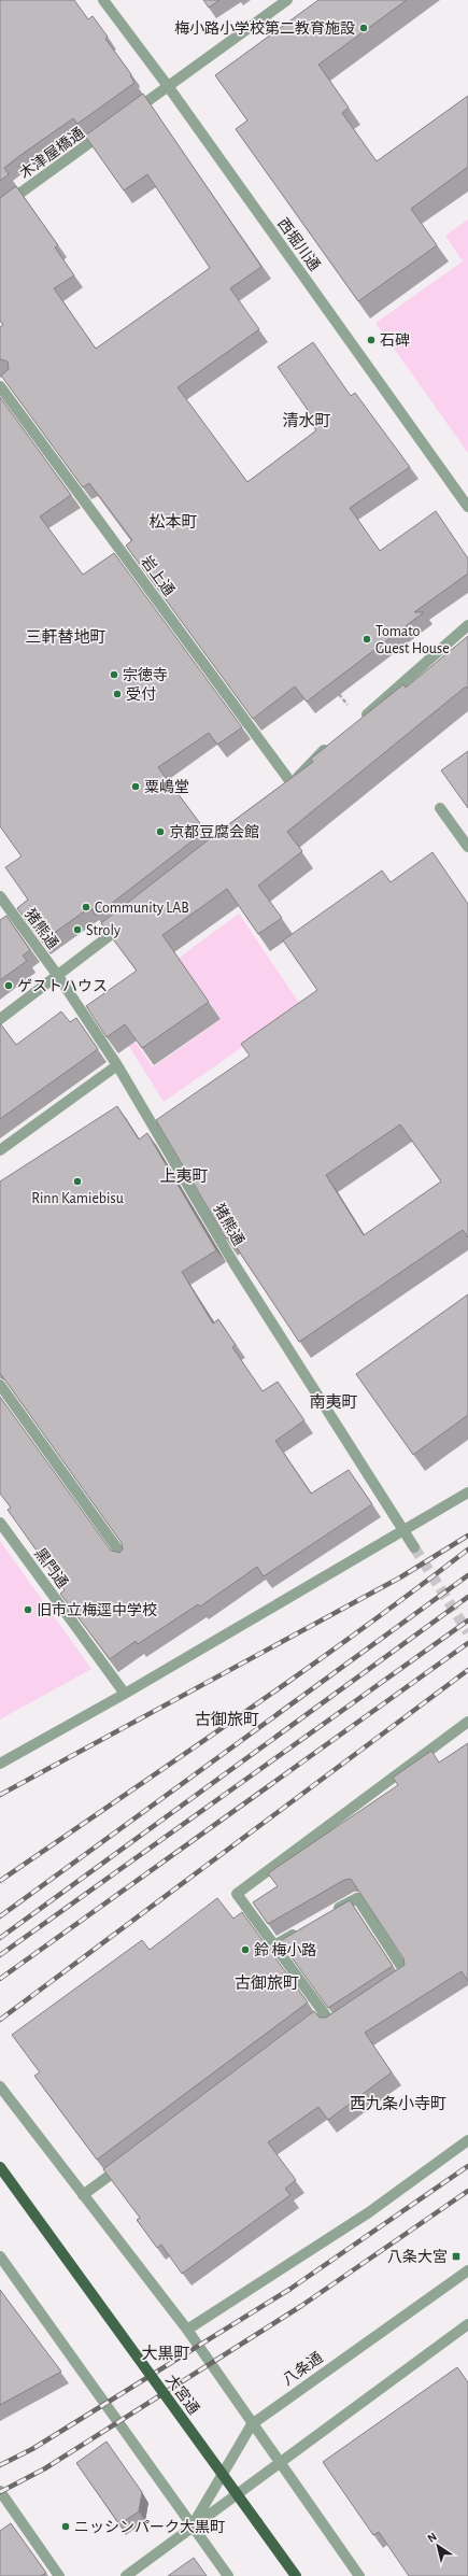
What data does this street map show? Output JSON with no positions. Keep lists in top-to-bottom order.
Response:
{
  "streets": {
    "main road": ["大宮通"],
    "street": [
      "木津屋橋通",
      "西堀川通",
      "岩上通",
      "猪熊通",
      "黒門通",
      "八条通"
    ]
  },
  "districts": [
    "清水町",
    "松本町",
    "三軒替地町",
    "上夷町",
    "南夷町",
    "古御旅町",
    "古御旅町",
    "西九条小寺町",
    "大黒町"
  ],
  "places": {
    "other": [
      "梅小路小学校第二教育施設",
      "石碑",
      "Tomato Guest House",
      "宗徳寺",
      "受付",
      "粟嶋堂",
      "京都豆腐会館",
      "Community LAB",
      "Stroly",
      "ゲストハウス",
      "Rinn Kamiebisu",
      "旧市立梅逕中学校",
      "鈴 梅小路",
      "ニッシンパーク大黒町"
    ],
    "transit": ["八条大宮"]
  },
  "north": "top left"
}
